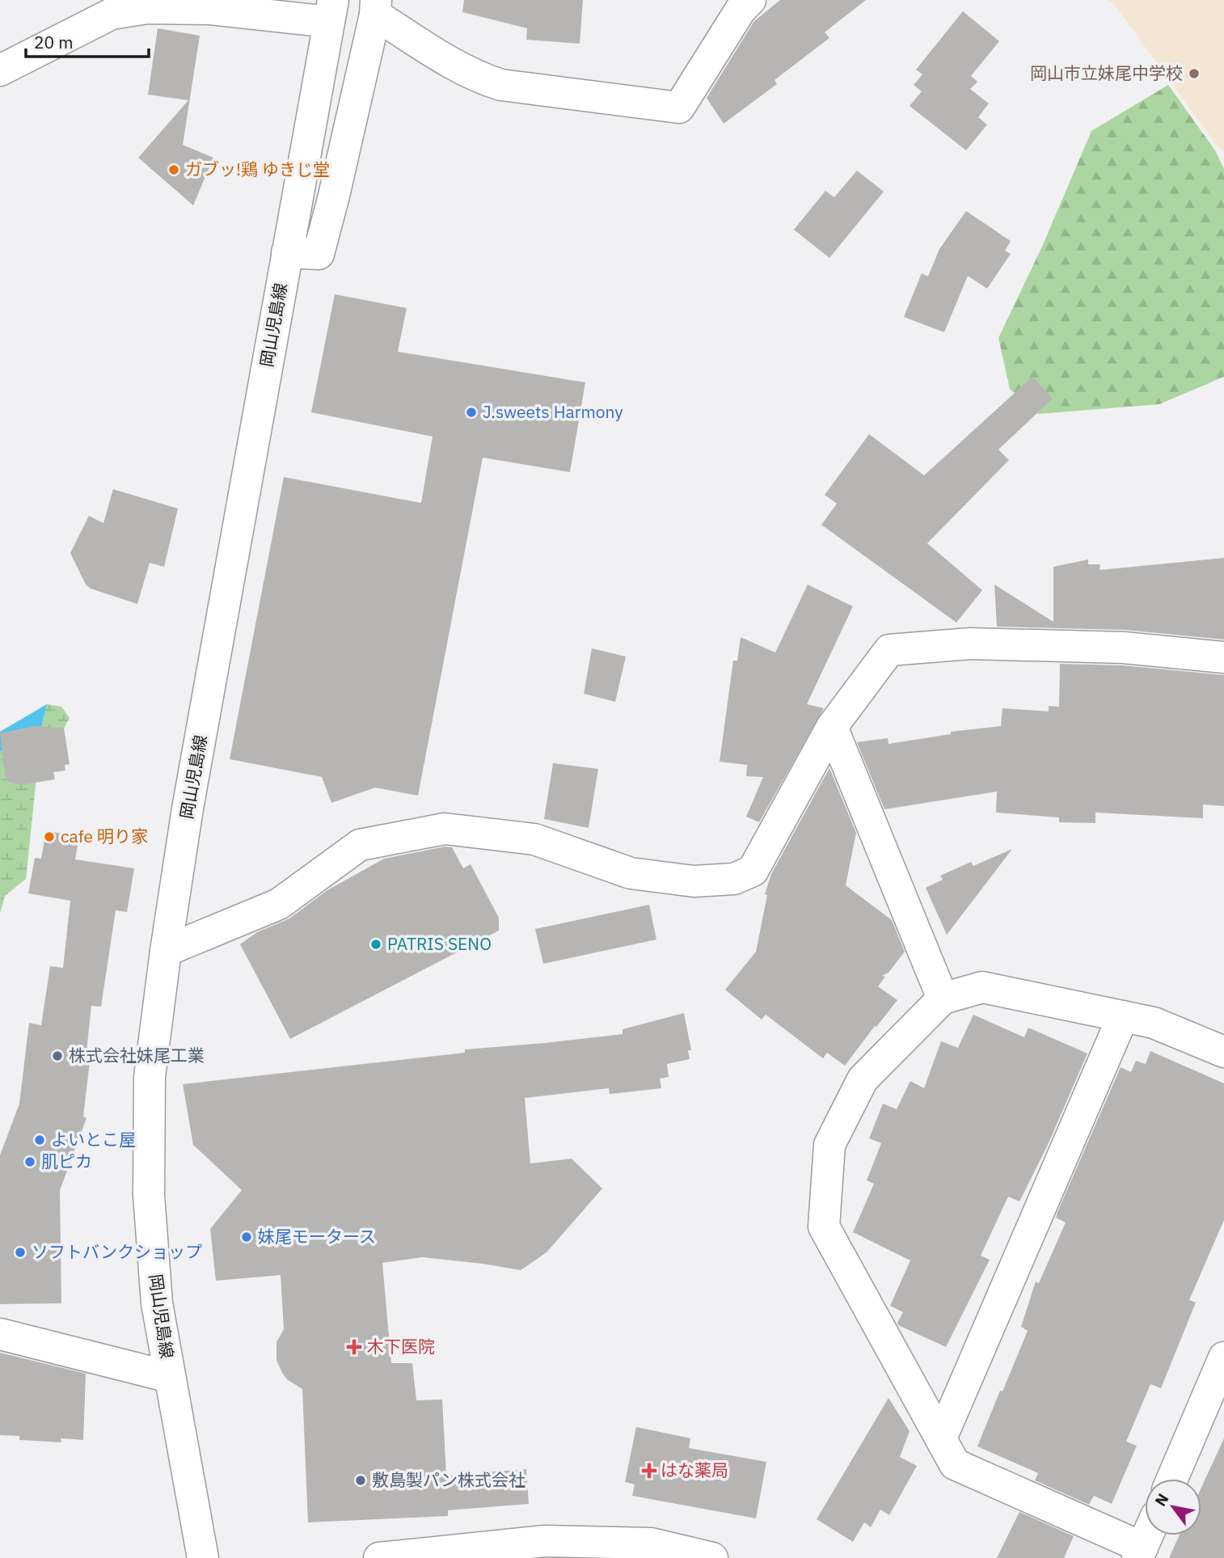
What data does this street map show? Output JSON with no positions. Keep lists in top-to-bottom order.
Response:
{
  "streets": {
    "street": ["岡山児島線"]
  },
  "places": {
    "other": [
      "岡山市立妹尾中学校",
      "ガブッ!鶏 ゆきじ堂",
      "J.sweets Harmony",
      "cafe 明り家",
      "PATRIS SENO",
      "株式会社妹尾工業",
      "よいとこ屋",
      "肌ピカ",
      "妹尾モータース",
      "ソフトバンクショップ",
      "敷島製パン株式会社"
    ],
    "health": ["木下医院", "はな薬局"]
  },
  "scale_bar": "20 m",
  "north": "top left"
}
